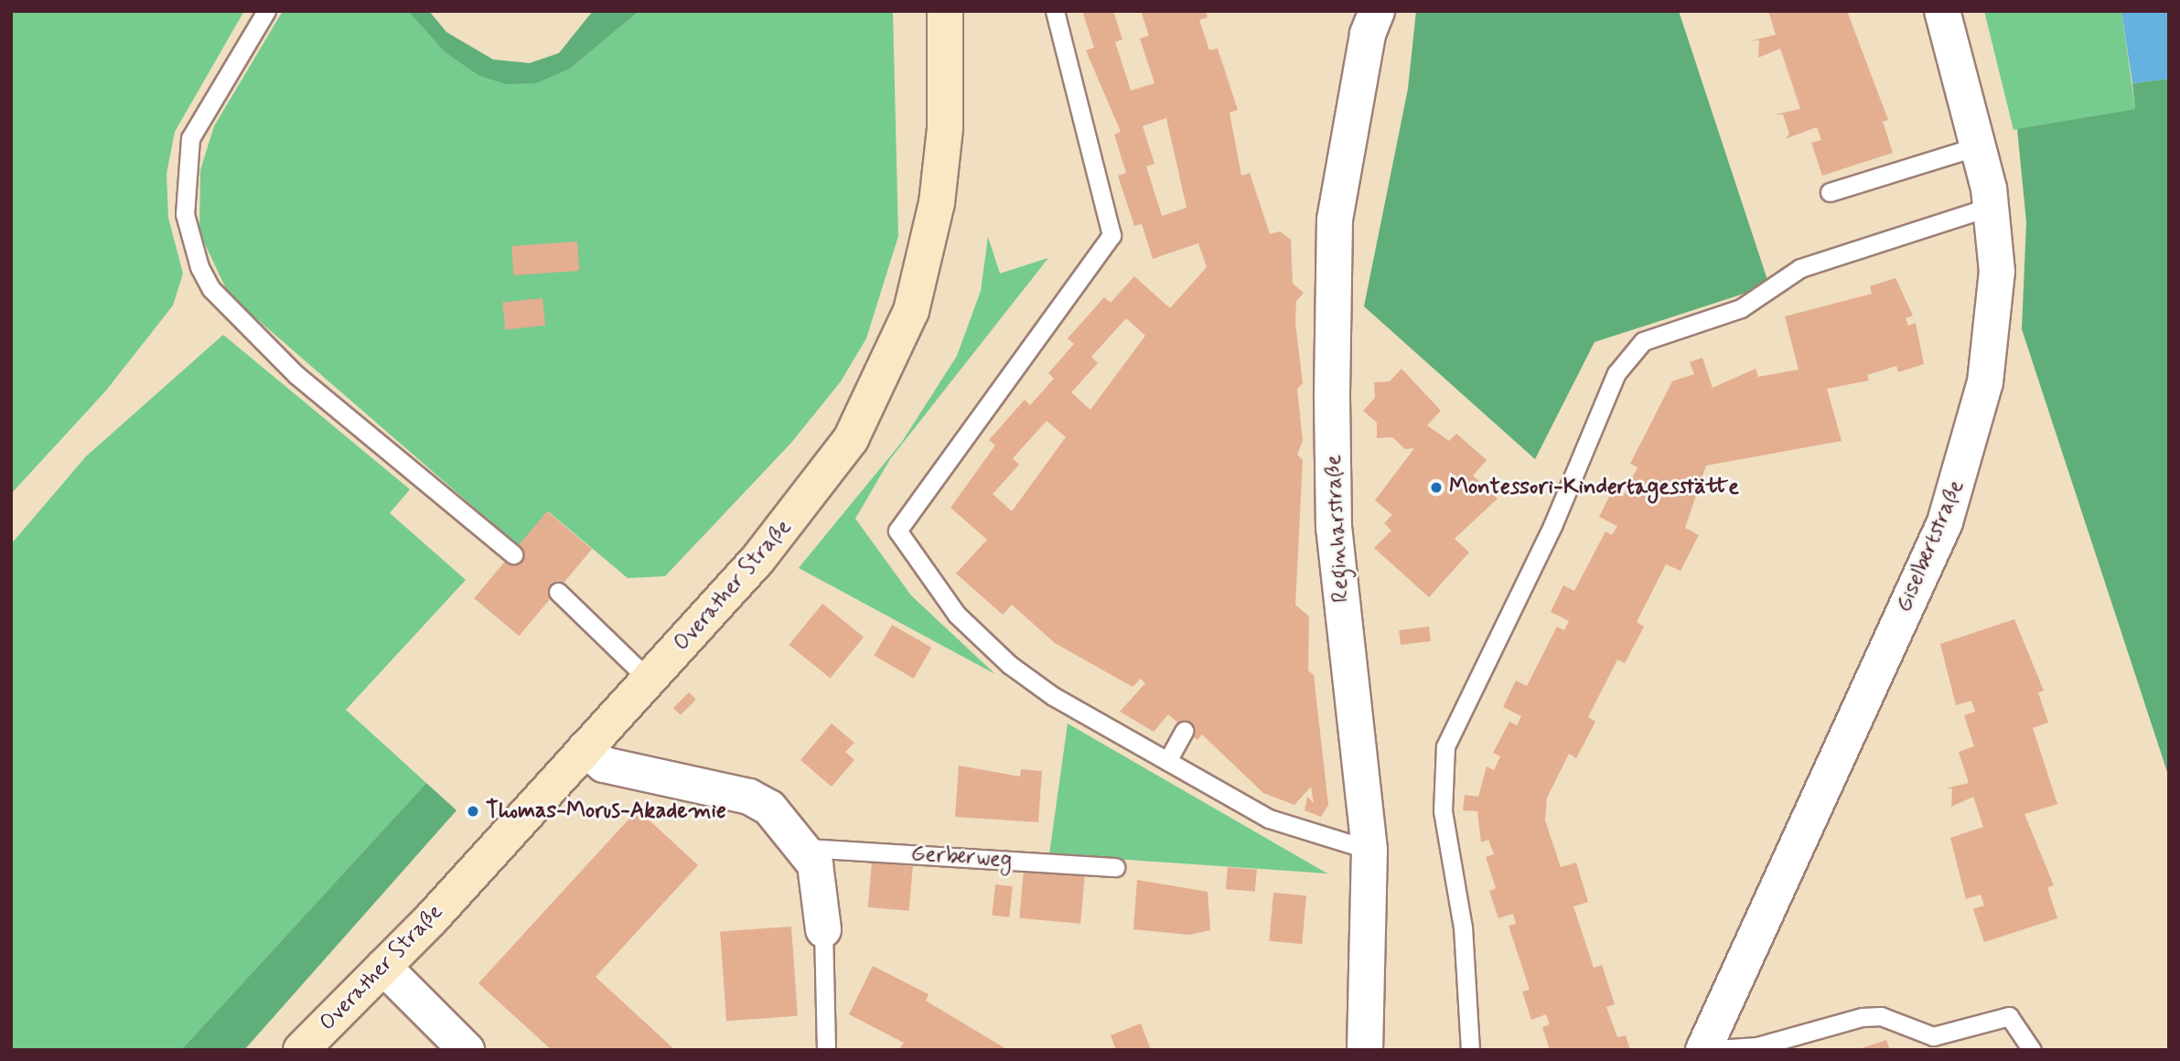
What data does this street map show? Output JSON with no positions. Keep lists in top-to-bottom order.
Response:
{
  "streets": {
    "main road": ["Overather Straße"],
    "street": ["Reginharstraße", "Giselbertstraße"],
    "lane": ["Gerberweg"]
  },
  "places": ["Montessori-Kindertagesstätte", "Thomas-Morus-Akademie"]
}
